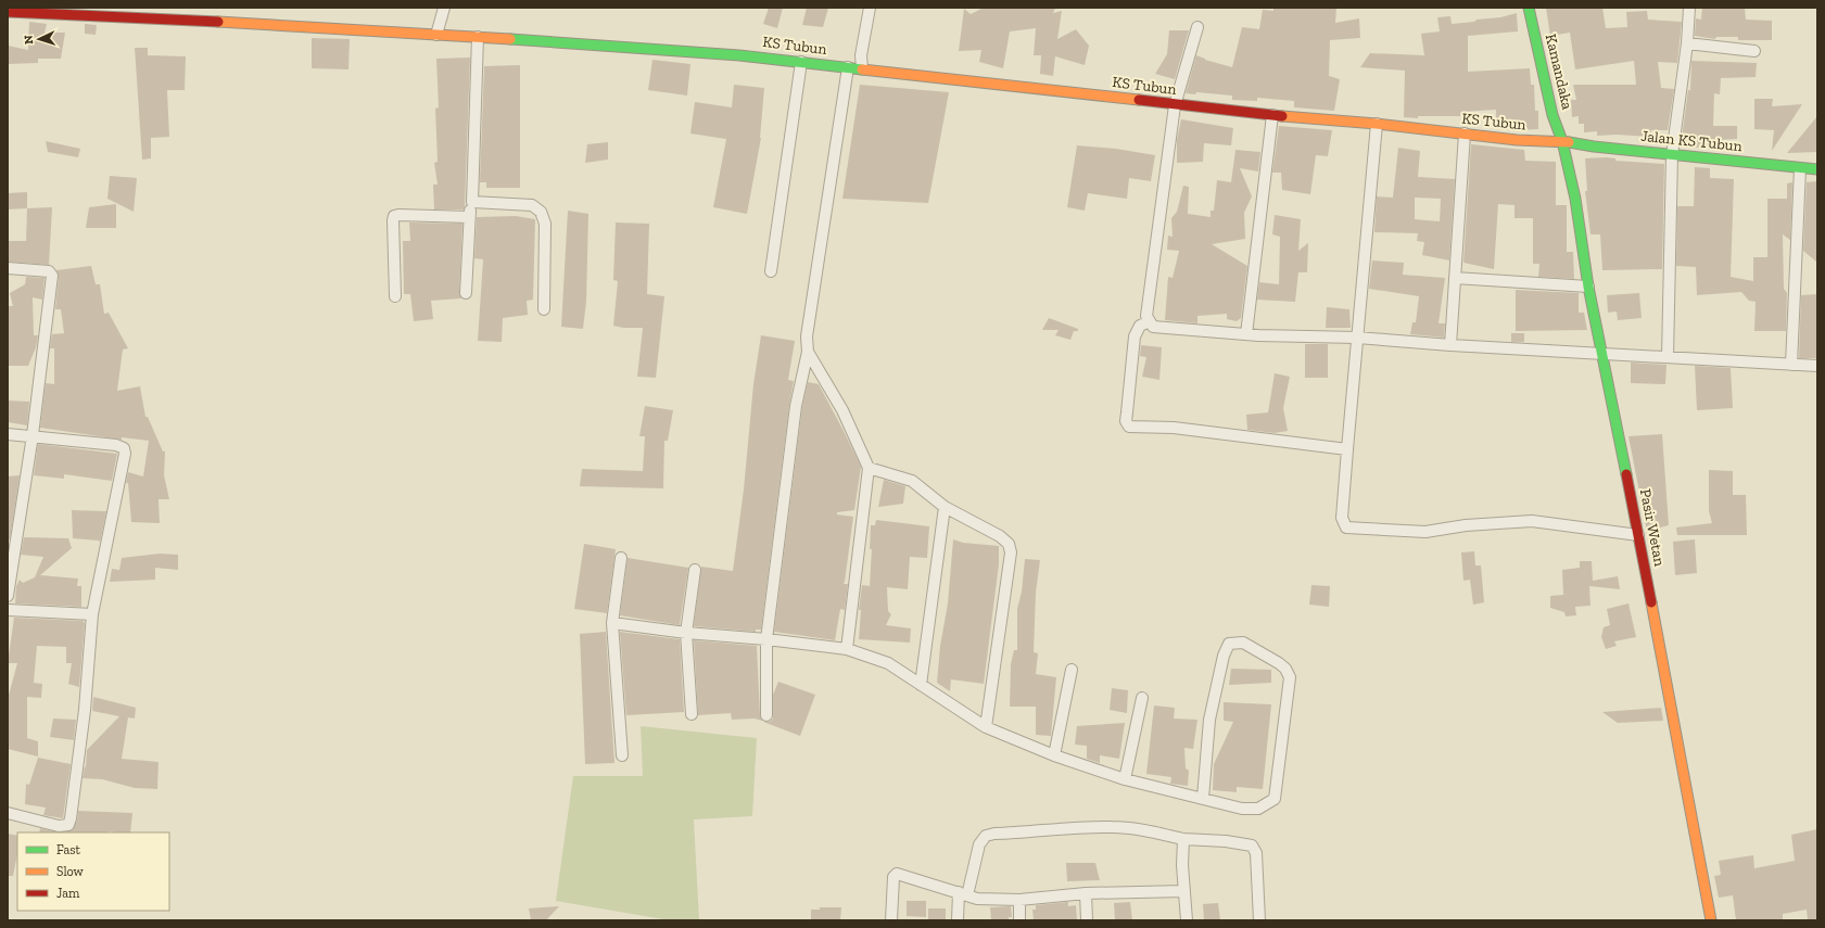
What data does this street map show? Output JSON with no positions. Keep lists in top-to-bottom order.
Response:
{
  "streets": {
    "main road": [
      "KS Tubun",
      "Kamandaka",
      "Jalan KS Tubun",
      "Pasir Wetan"
    ]
  },
  "crossings": [
    ["KS Tubun", "Kamandaka"],
    ["KS Tubun", "Jalan KS Tubun"],
    ["KS Tubun", "Pasir Wetan"],
    ["Kamandaka", "Jalan KS Tubun"],
    ["Kamandaka", "Pasir Wetan"],
    ["Jalan KS Tubun", "Pasir Wetan"]
  ],
  "legend": ["Fast", "Slow", "Jam"],
  "north": "left"
}
